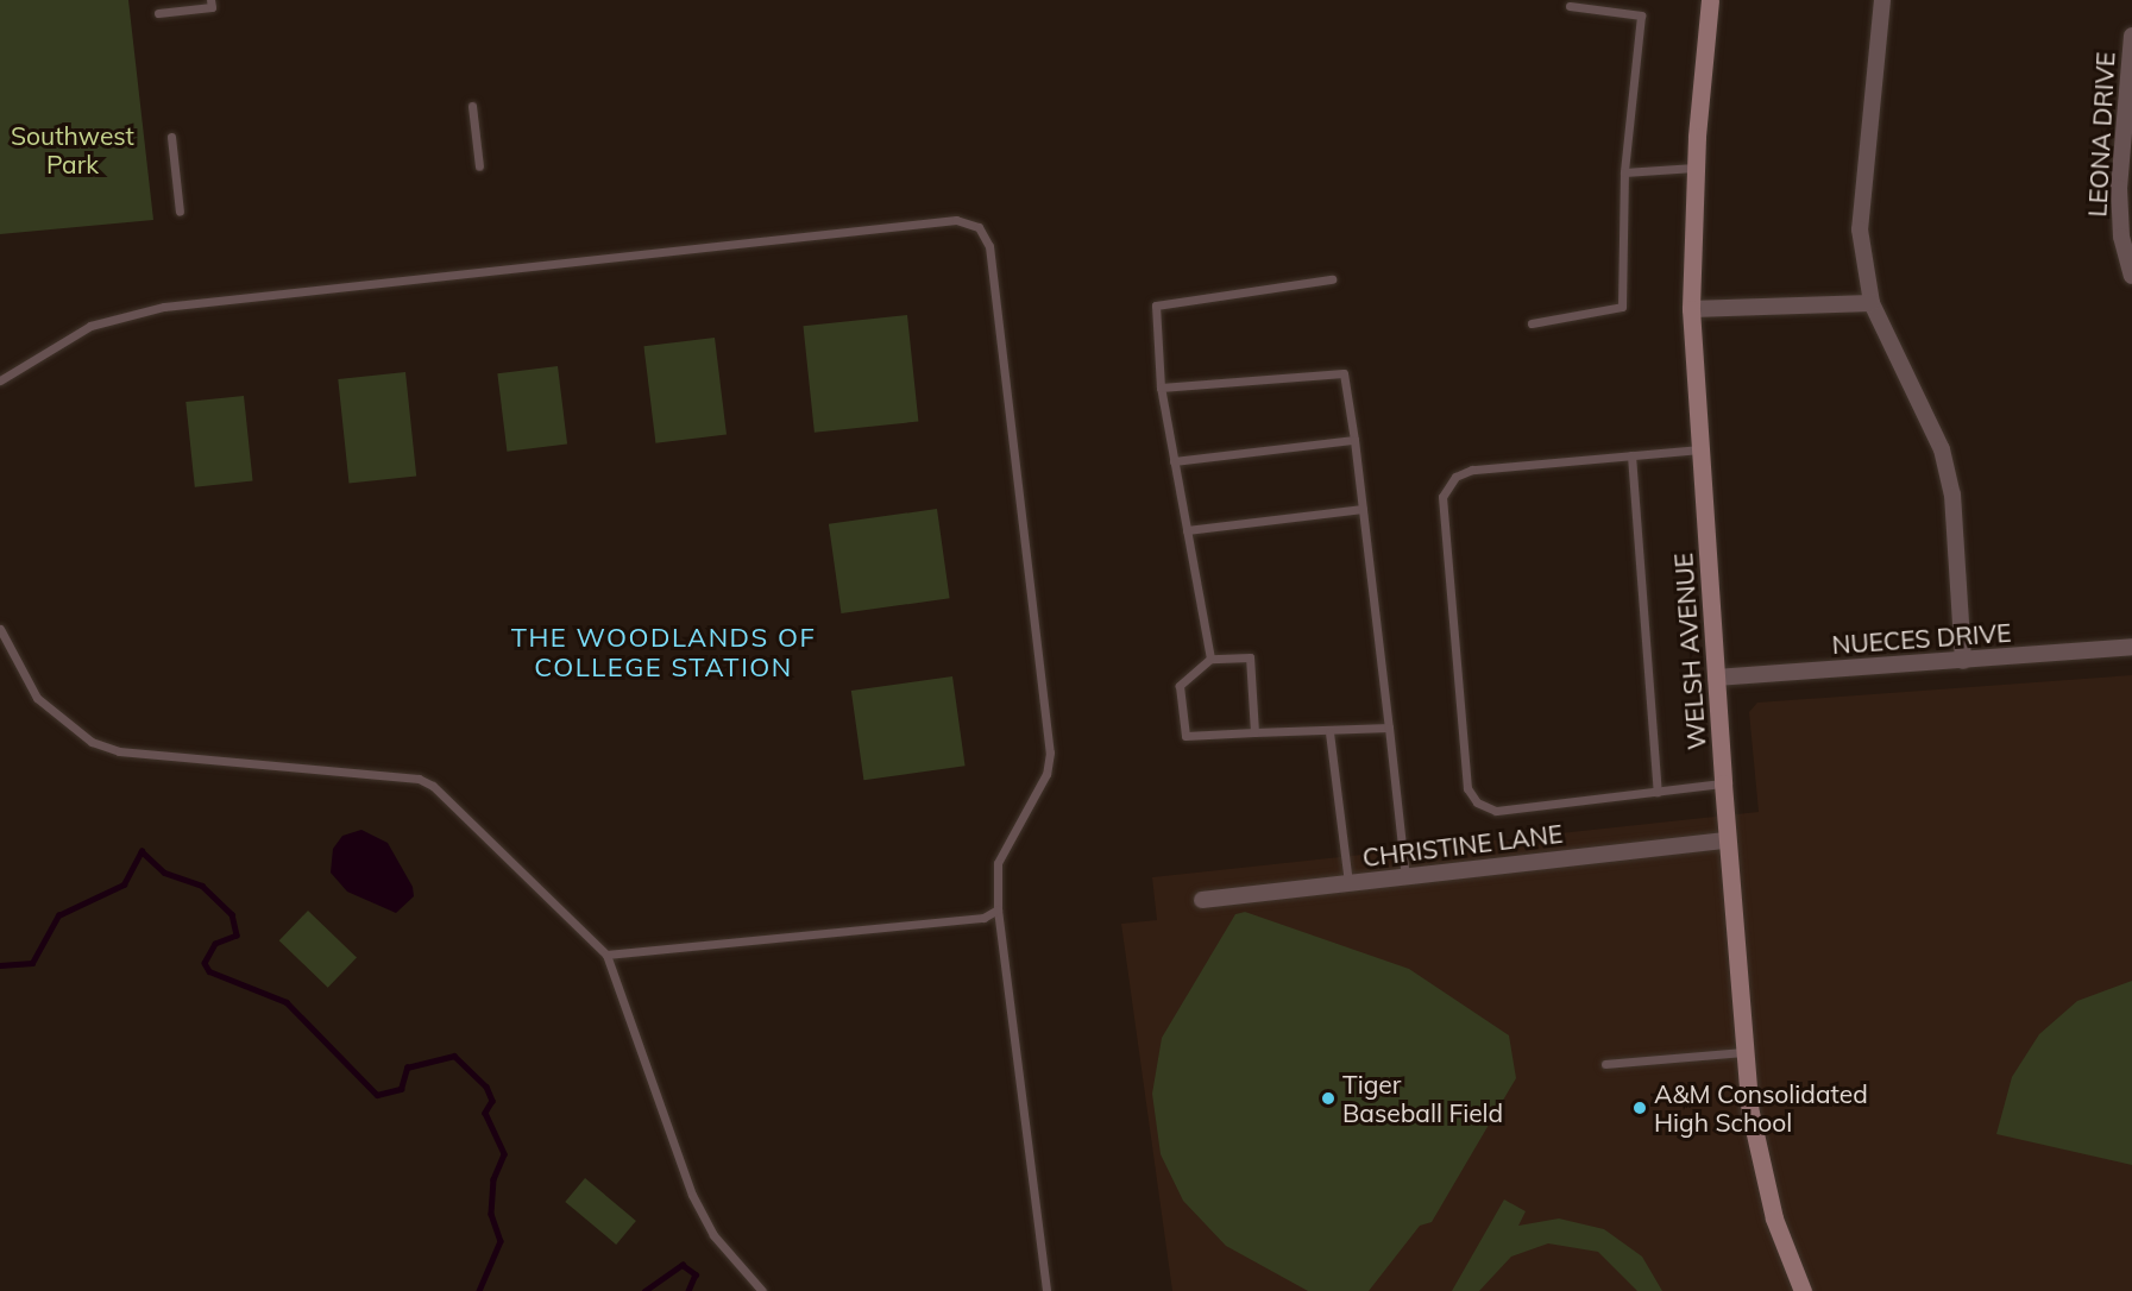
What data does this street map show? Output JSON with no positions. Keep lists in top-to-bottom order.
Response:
{
  "streets": {
    "main road": ["WELSH AVENUE"],
    "street": ["LEONA DRIVE", "NUECES DRIVE", "CHRISTINE LANE"]
  },
  "crossings": [
    ["NUECES DRIVE", "WELSH AVENUE"],
    ["WELSH AVENUE", "CHRISTINE LANE"]
  ],
  "districts": ["THE WOODLANDS OF COLLEGE STATION"],
  "parks": ["Southwest Park"],
  "places": ["Tiger Baseball Field", "A&M Consolidated High School"]
}
